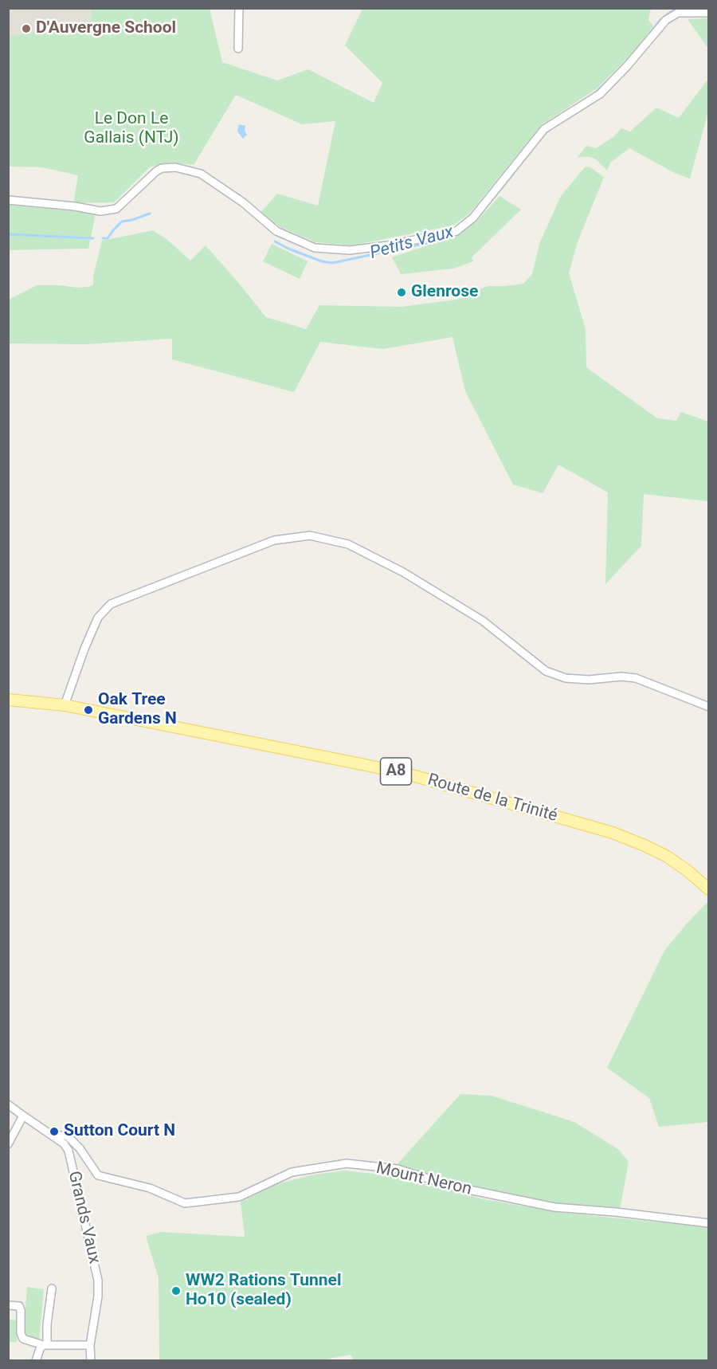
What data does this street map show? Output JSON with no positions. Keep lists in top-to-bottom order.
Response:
{
  "streets": {
    "main road": ["A8", "Route de la Trinité"],
    "street": ["Mount Neron", "Grands Vaux"]
  },
  "crossings": [
    ["A8", "Route de la Trinité"],
    ["Mount Neron", "Grands Vaux"]
  ],
  "water": ["Petits Vaux"],
  "parks": ["Le Don Le Gallais (NTJ)"],
  "places": [
    "D'Auvergne School",
    "Glenrose",
    "Oak Tree Gardens N",
    "Sutton Court N",
    "WW2 Rations Tunnel Ho10 (sealed)"
  ]
}
